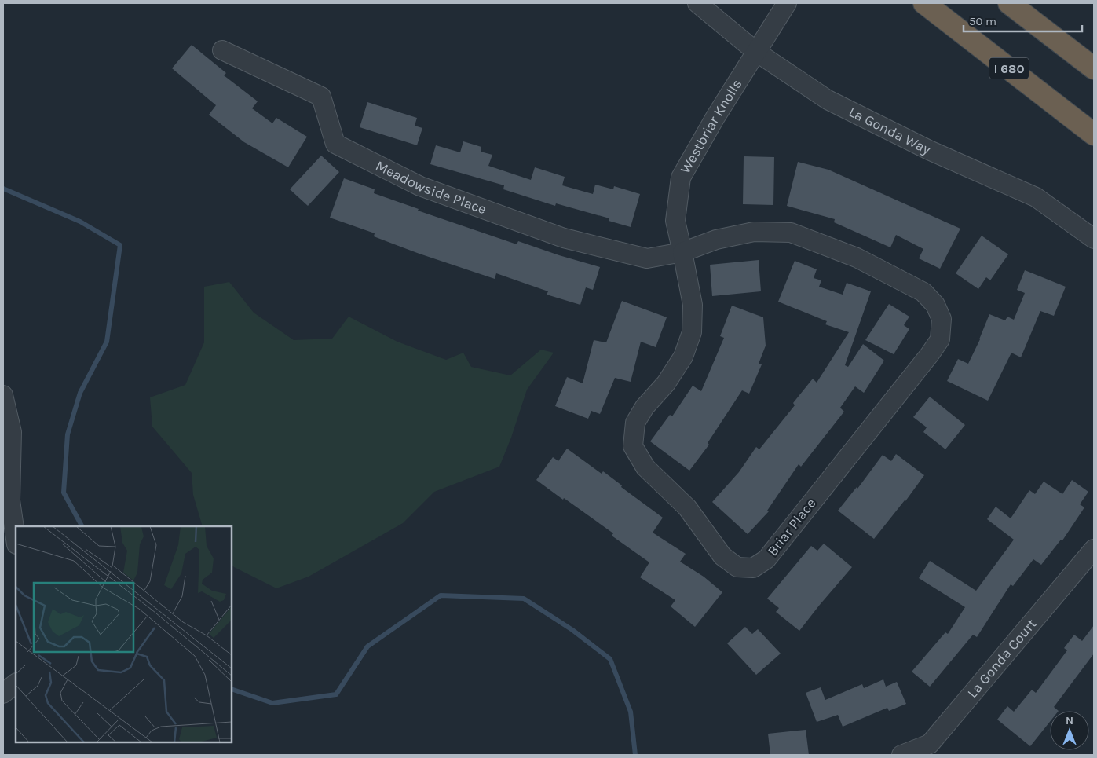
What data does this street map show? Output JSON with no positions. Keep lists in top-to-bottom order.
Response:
{
  "streets": {
    "highway": ["I 680"],
    "street": [
      "Westbriar Knolls",
      "La Gonda Way",
      "Meadowside Place",
      "Briar Place",
      "La Gonda Court"
    ]
  },
  "crossings": [
    ["Westbriar Knolls", "La Gonda Way"],
    ["Westbriar Knolls", "Meadowside Place"],
    ["Westbriar Knolls", "Briar Place"],
    ["Meadowside Place", "Briar Place"]
  ],
  "scale_bar": "50 m",
  "north": "top"
}
